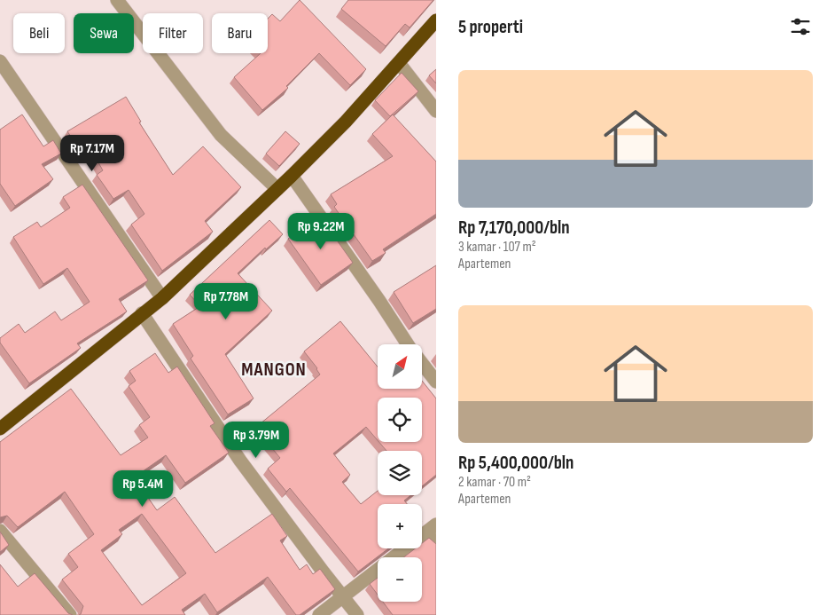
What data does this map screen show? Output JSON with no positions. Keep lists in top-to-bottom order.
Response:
{
  "districts": ["MANGON"],
  "north": "top right",
  "page": {
    "heading": "5 properti",
    "chip": [
      "Beli",
      "Sewa",
      "Filter",
      "Baru"
    ],
    "list": [
      {
        "name": "Rp 7,170,000/bln",
        "note": "3 kamar · 107 m² · Apartemen"
      },
      {
        "name": "Rp 5,400,000/bln",
        "note": "2 kamar · 70 m² · Apartemen"
      }
    ],
    "price": [
      "Rp 7.17M",
      "Rp 9.22M",
      "Rp 7.78M",
      "Rp 3.79M",
      "Rp 5.4M"
    ],
    "map_buttons": ["+", "−"]
  }
}
